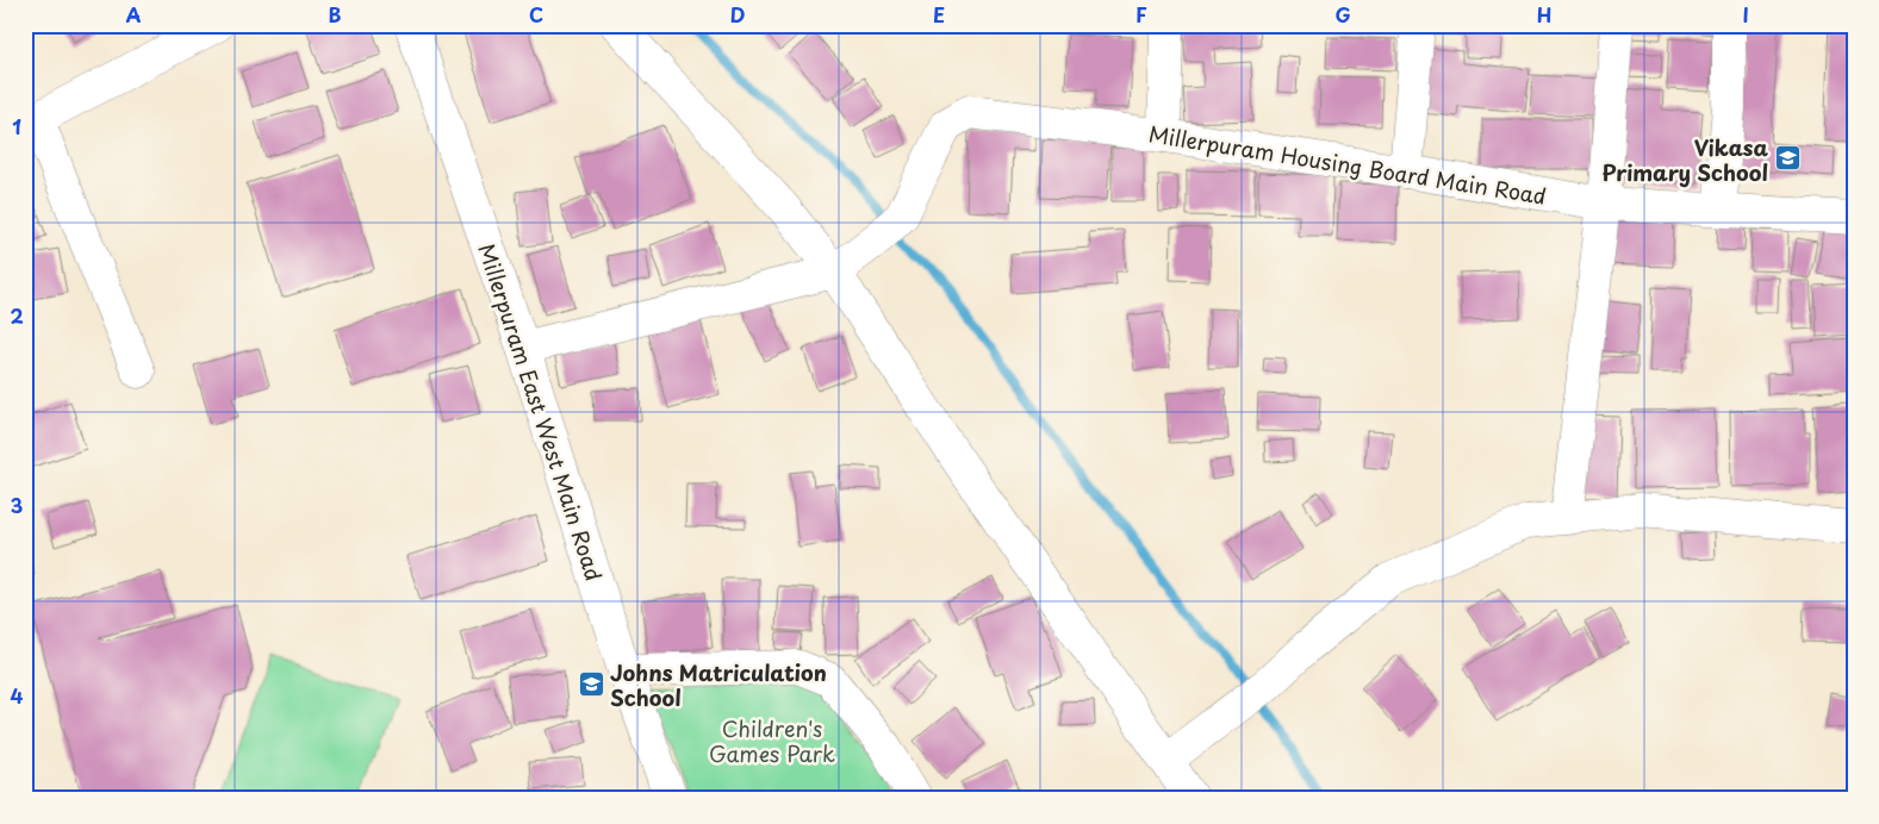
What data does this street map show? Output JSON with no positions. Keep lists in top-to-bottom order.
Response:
{
  "streets": {
    "street": ["Millerpuram Housing Board Main Road", "Millerpuram East West Main Road"]
  },
  "parks": ["Children's Games Park"],
  "places": {
    "school or university": ["Vikasa Primary School", "Johns Matriculation School"]
  },
  "grid": {
    "columns": [
      "A",
      "B",
      "C",
      "D",
      "E",
      "F",
      "G",
      "H",
      "I"
    ],
    "rows": [
      "1",
      "2",
      "3",
      "4"
    ]
  }
}
